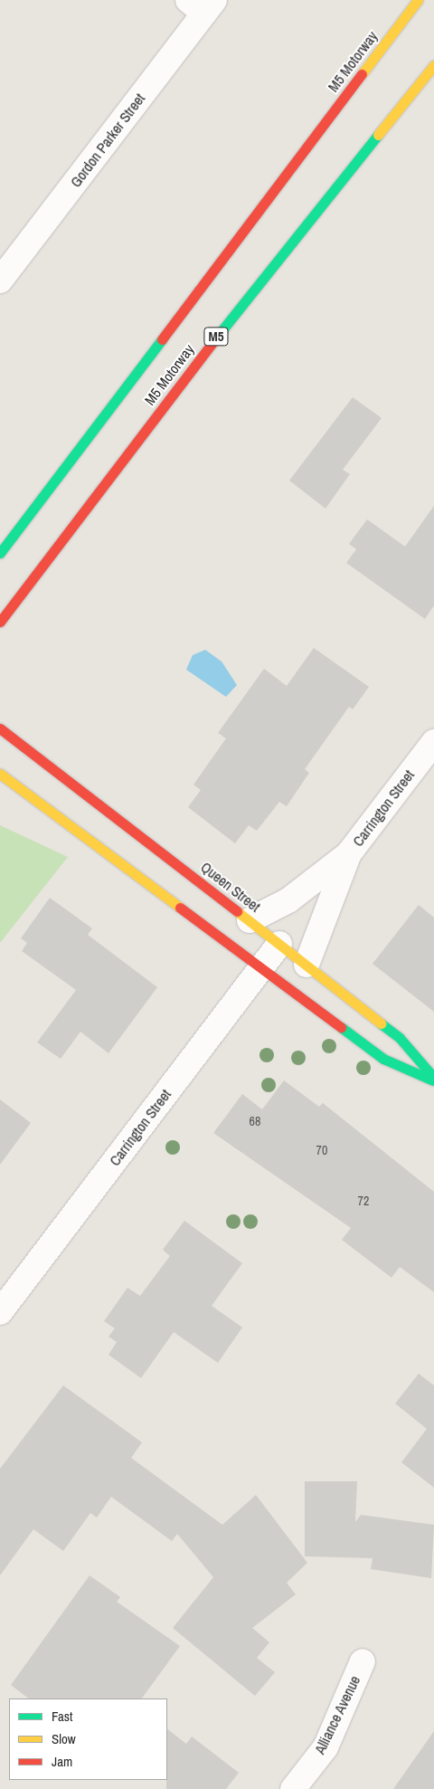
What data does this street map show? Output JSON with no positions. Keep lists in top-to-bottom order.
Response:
{
  "streets": {
    "main road": ["M5 Motorway", "M5", "Queen Street"],
    "street": ["Gordon Parker Street", "Carrington Street", "Alliance Avenue"]
  },
  "crossings": [
    ["Carrington Street", "Queen Street"]
  ],
  "house_numbers": ["68", "70", "72"],
  "legend": ["Fast", "Slow", "Jam"]
}
